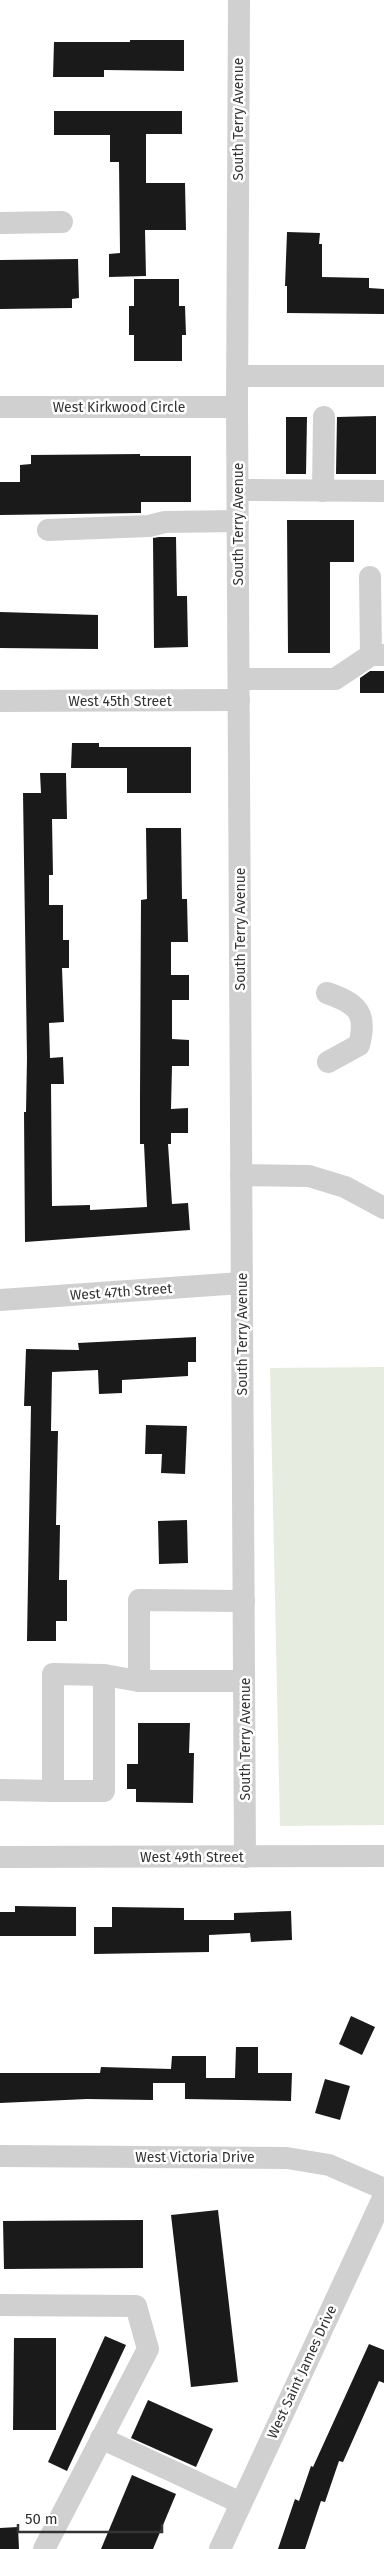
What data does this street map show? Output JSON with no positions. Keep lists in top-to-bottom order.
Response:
{
  "streets": {
    "street": [
      "South Terry Avenue",
      "West Kirkwood Circle",
      "West 45th Street",
      "West 47th Street",
      "West 49th Street",
      "West Victoria Drive",
      "West Saint James Drive"
    ]
  },
  "crossings": [
    ["South Terry Avenue", "West Kirkwood Circle"],
    ["South Terry Avenue", "West 45th Street"],
    ["South Terry Avenue", "West 47th Street"],
    ["South Terry Avenue", "West 49th Street"]
  ],
  "scale_bar": "50 m"
}
